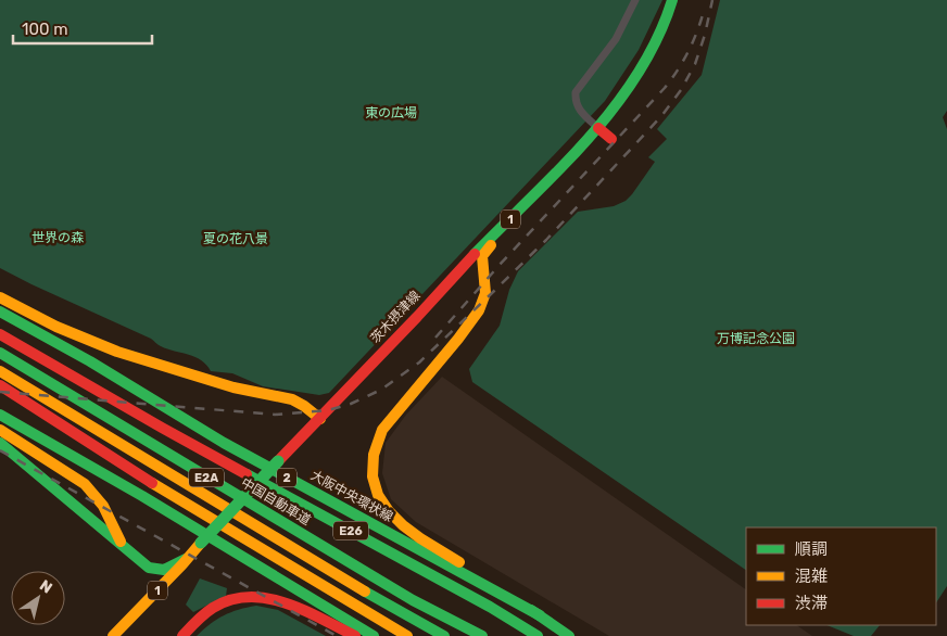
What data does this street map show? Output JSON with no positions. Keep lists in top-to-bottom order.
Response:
{
  "streets": {
    "main road": [
      "1",
      "茨木摂津線",
      "E2A",
      "2",
      "大阪中央環状線",
      "中国自動車道",
      "E26"
    ]
  },
  "parks": [
    "東の広場",
    "世界の森",
    "夏の花八景",
    "万博記念公園"
  ],
  "legend": ["順調", "混雑", "渋滞"],
  "scale_bar": "100 m",
  "north": "top right"
}
